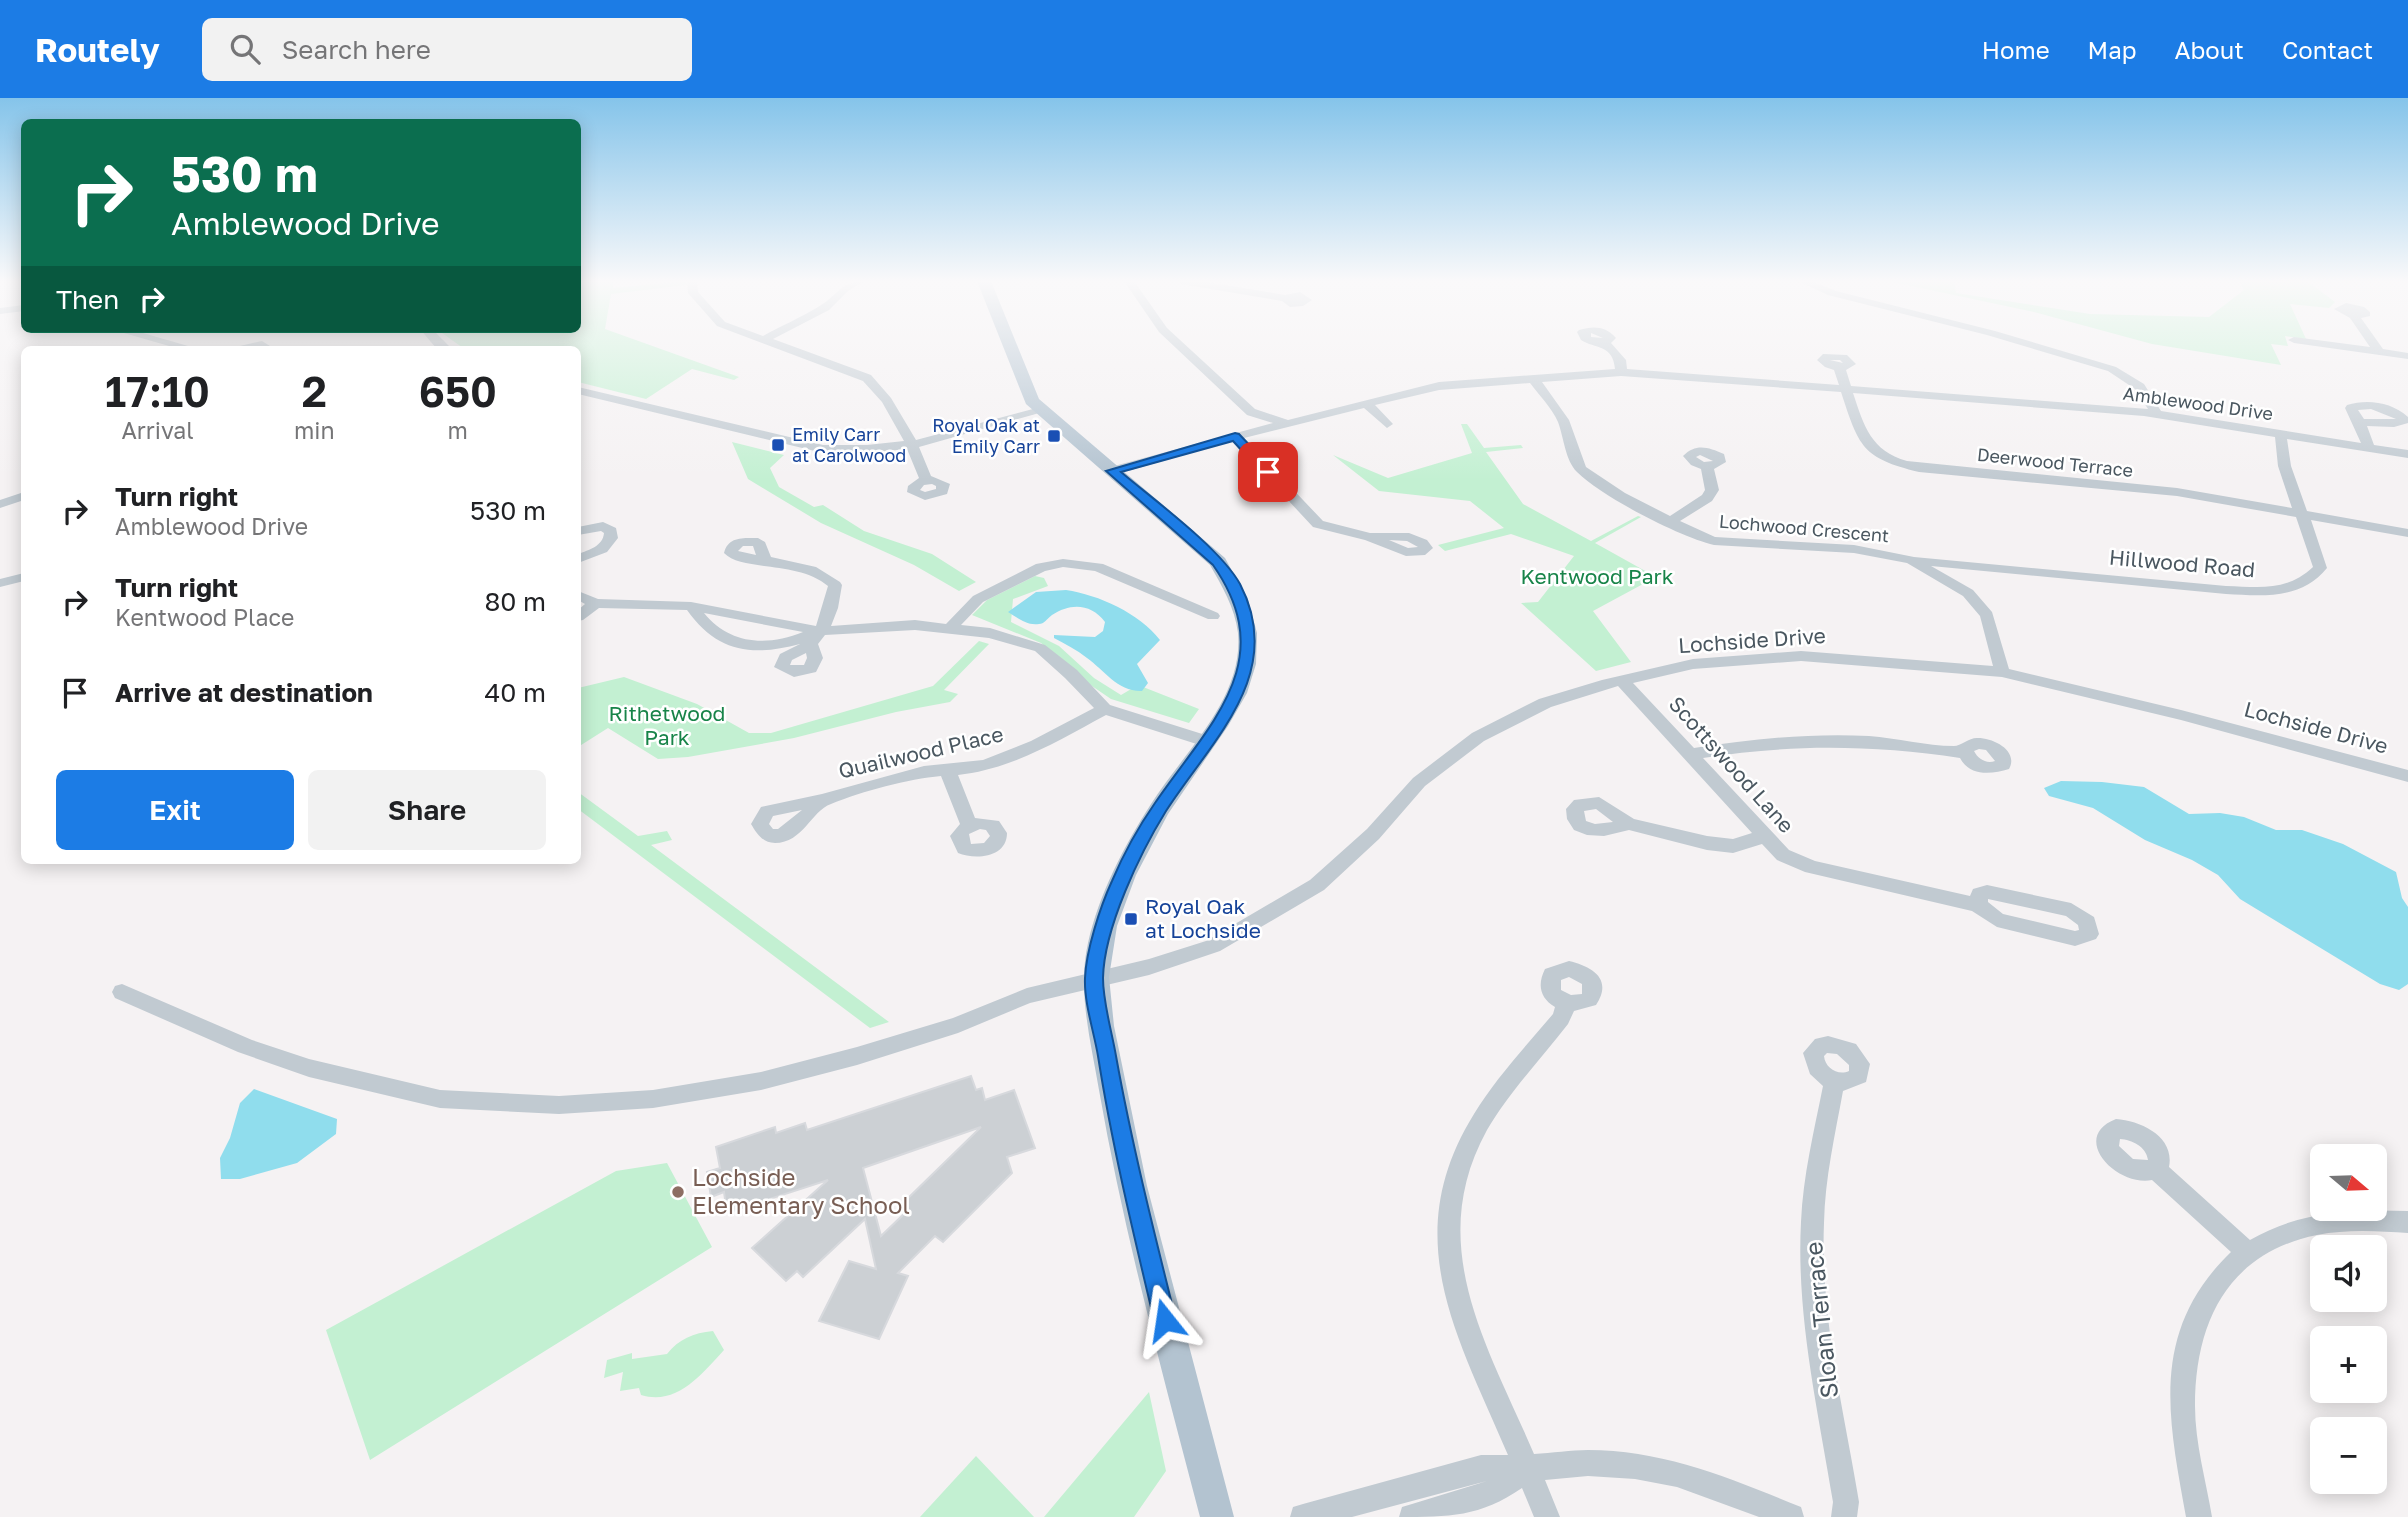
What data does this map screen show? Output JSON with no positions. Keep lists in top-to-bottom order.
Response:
{
  "streets": {
    "street": [
      "Amblewood Drive",
      "Deerwood Terrace",
      "Lochwood Crescent",
      "Hillwood Road",
      "Lochside Drive",
      "Quailwood Place",
      "Scottswood Lane",
      "Sloan Terrace"
    ]
  },
  "crossings": [
    ["Amblewood Drive", "Deerwood Terrace"],
    ["Amblewood Drive", "Lochwood Crescent"],
    ["Amblewood Drive", "Hillwood Road"],
    ["Deerwood Terrace", "Hillwood Road"],
    ["Lochwood Crescent", "Hillwood Road"],
    ["Lochwood Crescent", "Lochside Drive"],
    ["Lochside Drive", "Scottswood Lane"]
  ],
  "parks": ["Kentwood Park", "Rithetwood Park"],
  "places": {
    "transit": ["Royal Oak at Emily Carr", "Emily Carr at Carolwood", "Royal Oak at Lochside"],
    "other": ["Lochside Elementary School"]
  },
  "north": "right",
  "page": {
    "header": "Routely",
    "search": "Search here",
    "nav": [
      "Home",
      "Map",
      "About",
      "Contact"
    ],
    "turn": ["530 m", "Amblewood Drive"],
    "then": "Then",
    "eta": [
      "17:10",
      "Arrival",
      "2",
      "min",
      "650",
      "m"
    ],
    "list": [
      {
        "name": "Turn right",
        "note": "Amblewood Drive",
        "value": "530 m"
      },
      {
        "name": "Turn right",
        "note": "Kentwood Place",
        "value": "80 m"
      },
      {
        "name": "Arrive at destination",
        "value": "40 m"
      }
    ],
    "buttons": ["Exit", "Share"],
    "map_buttons": ["+", "−"]
  }
}
